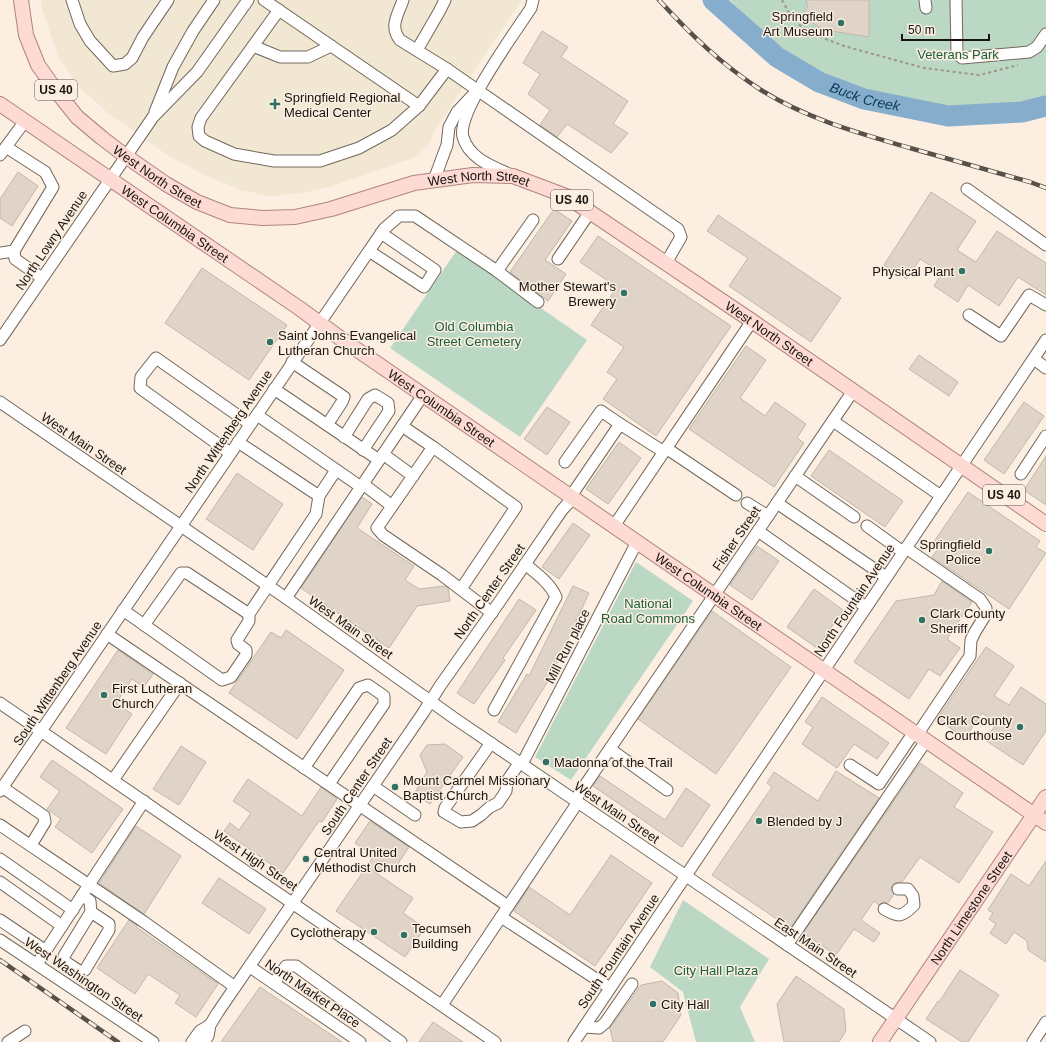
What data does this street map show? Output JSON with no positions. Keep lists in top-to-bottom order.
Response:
{
  "streets": {
    "main road": [
      "US 40",
      "West North Street",
      "West Columbia Street",
      "North Limestone Street"
    ],
    "street": [
      "North Lowry Avenue",
      "North Wittenberg Avenue",
      "West Main Street",
      "Fisher Street",
      "North Center Street",
      "North Fountain Avenue",
      "Mill Run place",
      "South Wittenberg Avenue",
      "South Center Street",
      "West High Street",
      "East Main Street",
      "South Fountain Avenue",
      "West Washington Street",
      "North Market Place"
    ]
  },
  "crossings": [
    ["US 40", "West North Street"],
    ["US 40", "North Fountain Avenue"],
    ["West North Street", "North Lowry Avenue"],
    ["West North Street", "Fisher Street"],
    ["West North Street", "North Fountain Avenue"],
    ["West Columbia Street", "North Lowry Avenue"],
    ["West Columbia Street", "North Wittenberg Avenue"],
    ["West Columbia Street", "Fisher Street"],
    ["West Columbia Street", "North Center Street"],
    ["West Columbia Street", "North Fountain Avenue"],
    ["West Columbia Street", "Mill Run place"],
    ["West Columbia Street", "North Limestone Street"],
    ["North Wittenberg Avenue", "West Main Street"],
    ["North Wittenberg Avenue", "South Wittenberg Avenue"],
    ["West Main Street", "Fisher Street"],
    ["West Main Street", "North Center Street"],
    ["West Main Street", "North Fountain Avenue"],
    ["West Main Street", "Mill Run place"],
    ["West Main Street", "South Center Street"],
    ["West Main Street", "East Main Street"],
    ["West Main Street", "South Fountain Avenue"],
    ["Fisher Street", "West High Street"],
    ["North Center Street", "South Center Street"],
    ["North Fountain Avenue", "East Main Street"],
    ["North Fountain Avenue", "South Fountain Avenue"],
    ["South Wittenberg Avenue", "West High Street"],
    ["South Center Street", "West High Street"],
    ["South Center Street", "North Market Place"],
    ["North Limestone Street", "East Main Street"],
    ["East Main Street", "South Fountain Avenue"]
  ],
  "water": ["Buck Creek"],
  "parks": [
    "Veterans Park",
    "Old Columbia Street Cemetery",
    "National Road Commons",
    "City Hall Plaza"
  ],
  "places": {
    "other": [
      "Springfield Art Museum",
      "Physical Plant",
      "Mother Stewart's Brewery",
      "Saint Johns Evangelical Lutheran Church",
      "Springfield Police",
      "Clark County Sheriff",
      "First Lutheran Church",
      "Clark County Courthouse",
      "Madonna of the Trail",
      "Mount Carmel Missionary Baptist Church",
      "Blended by J",
      "Central United Methodist Church",
      "Cyclotherapy",
      "Tecumseh Building",
      "City Hall"
    ],
    "health": ["Springfield Regional Medical Center"]
  },
  "scale_bar": "50 m"
}
